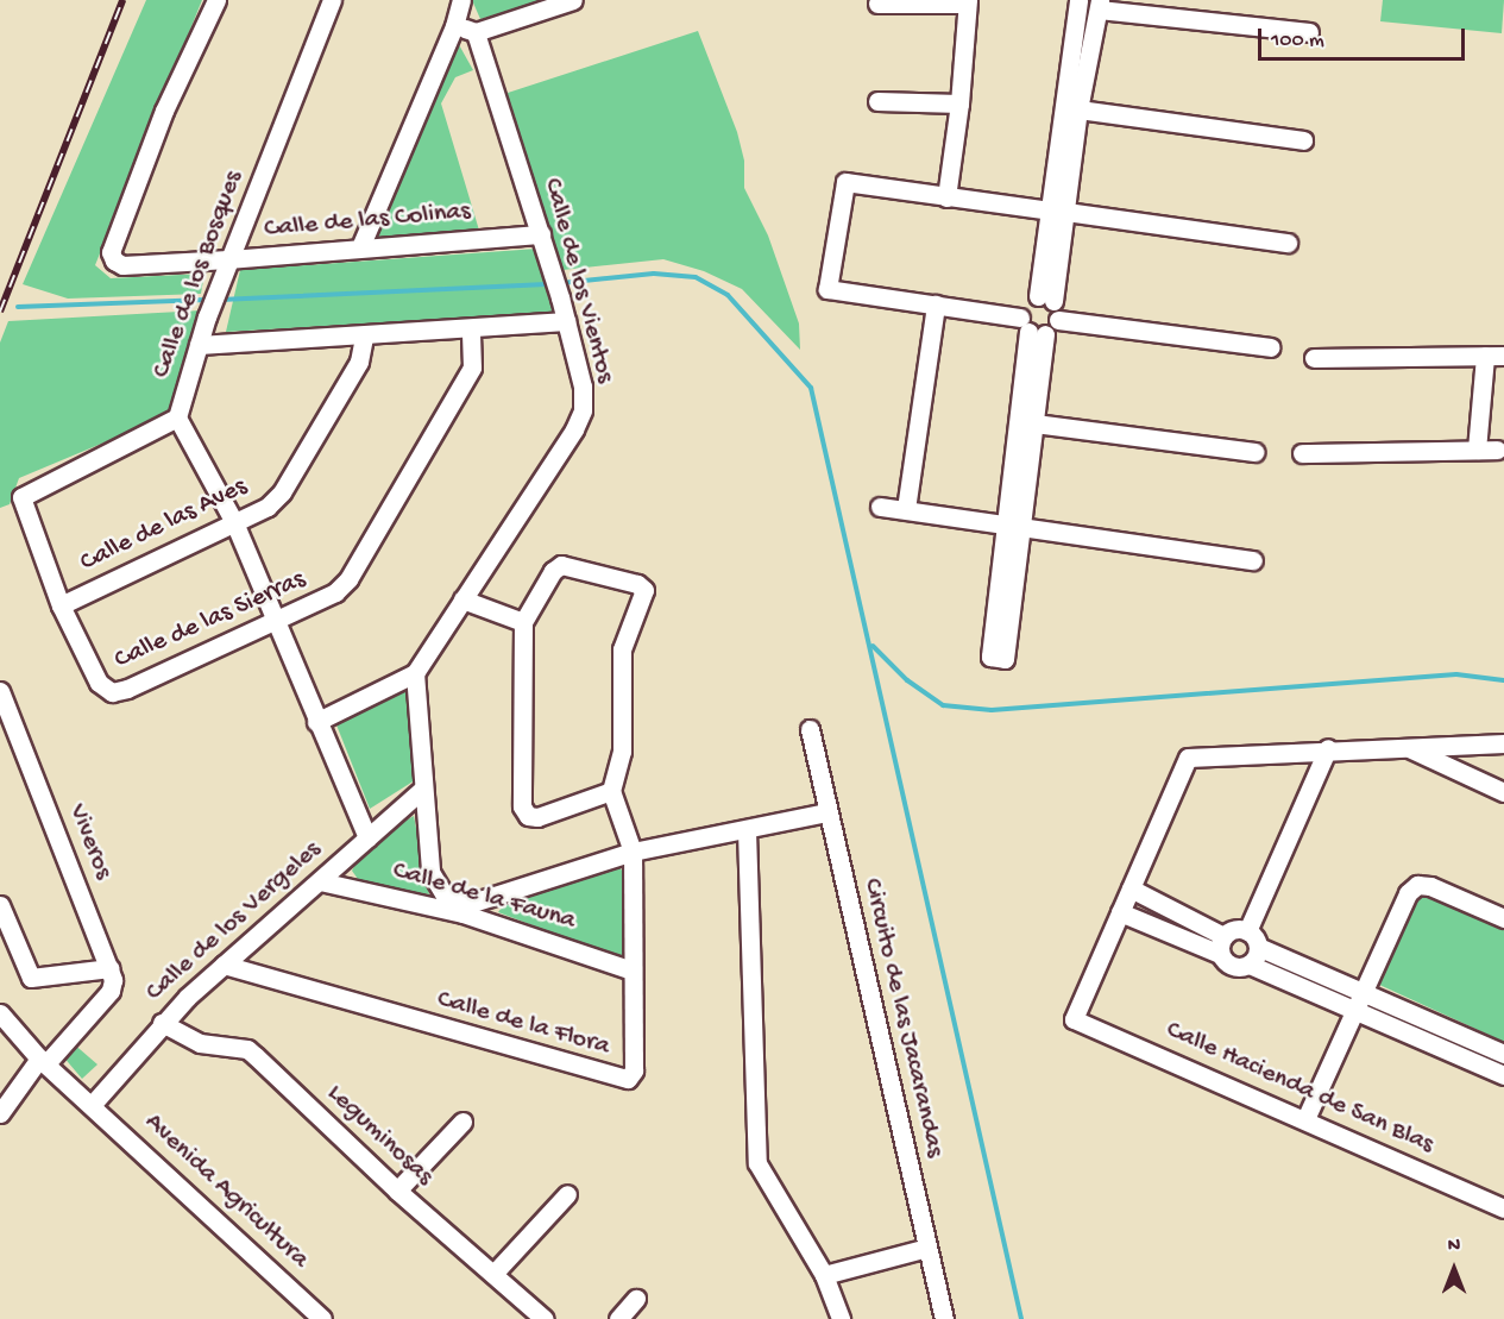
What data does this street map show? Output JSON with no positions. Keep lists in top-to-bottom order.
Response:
{
  "streets": {
    "street": [
      "Calle de las Colinas",
      "Calle de los Bosques",
      "Calle de los Vientos",
      "Calle de las Aves",
      "Calle de las Sierras",
      "Viveros",
      "Calle de la Fauna",
      "Calle de los Vergeles",
      "Circuito de las Jacarandas",
      "Calle de la Flora",
      "Calle Hacienda de San Blas",
      "Leguminosas",
      "Avenida Agricultura"
    ]
  },
  "crossings": [
    ["Calle de las Colinas", "Calle de los Bosques"],
    ["Calle de las Colinas", "Calle de los Vientos"],
    ["Calle de los Bosques", "Calle de las Aves"],
    ["Calle de los Bosques", "Calle de las Sierras"],
    ["Calle de los Bosques", "Calle de los Vergeles"],
    ["Calle de las Aves", "Calle de las Sierras"],
    ["Calle de la Fauna", "Calle de los Vergeles"],
    ["Calle de la Fauna", "Calle de la Flora"],
    ["Calle de los Vergeles", "Calle de la Flora"],
    ["Calle de los Vergeles", "Leguminosas"],
    ["Calle de los Vergeles", "Avenida Agricultura"]
  ],
  "scale_bar": "100 m",
  "north": "top"
}
